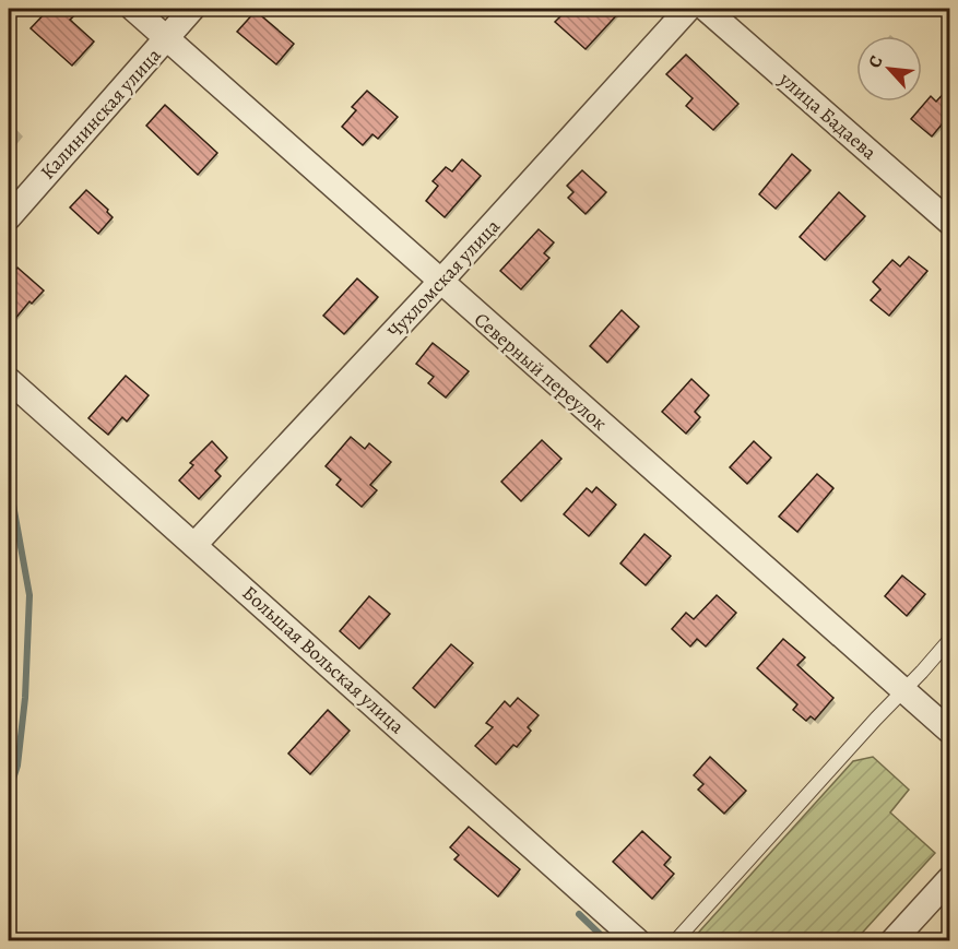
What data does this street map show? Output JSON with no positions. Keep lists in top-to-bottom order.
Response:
{
  "streets": {
    "street": [
      "Калининская улица",
      "улица Бадаева",
      "Чухломская улица",
      "Северный переулок",
      "Большая Вольская улица"
    ]
  },
  "crossings": [
    ["Калининская улица", "Северный переулок"],
    ["Чухломская улица", "Северный переулок"],
    ["Чухломская улица", "Большая Вольская улица"]
  ],
  "north": "top left"
}
